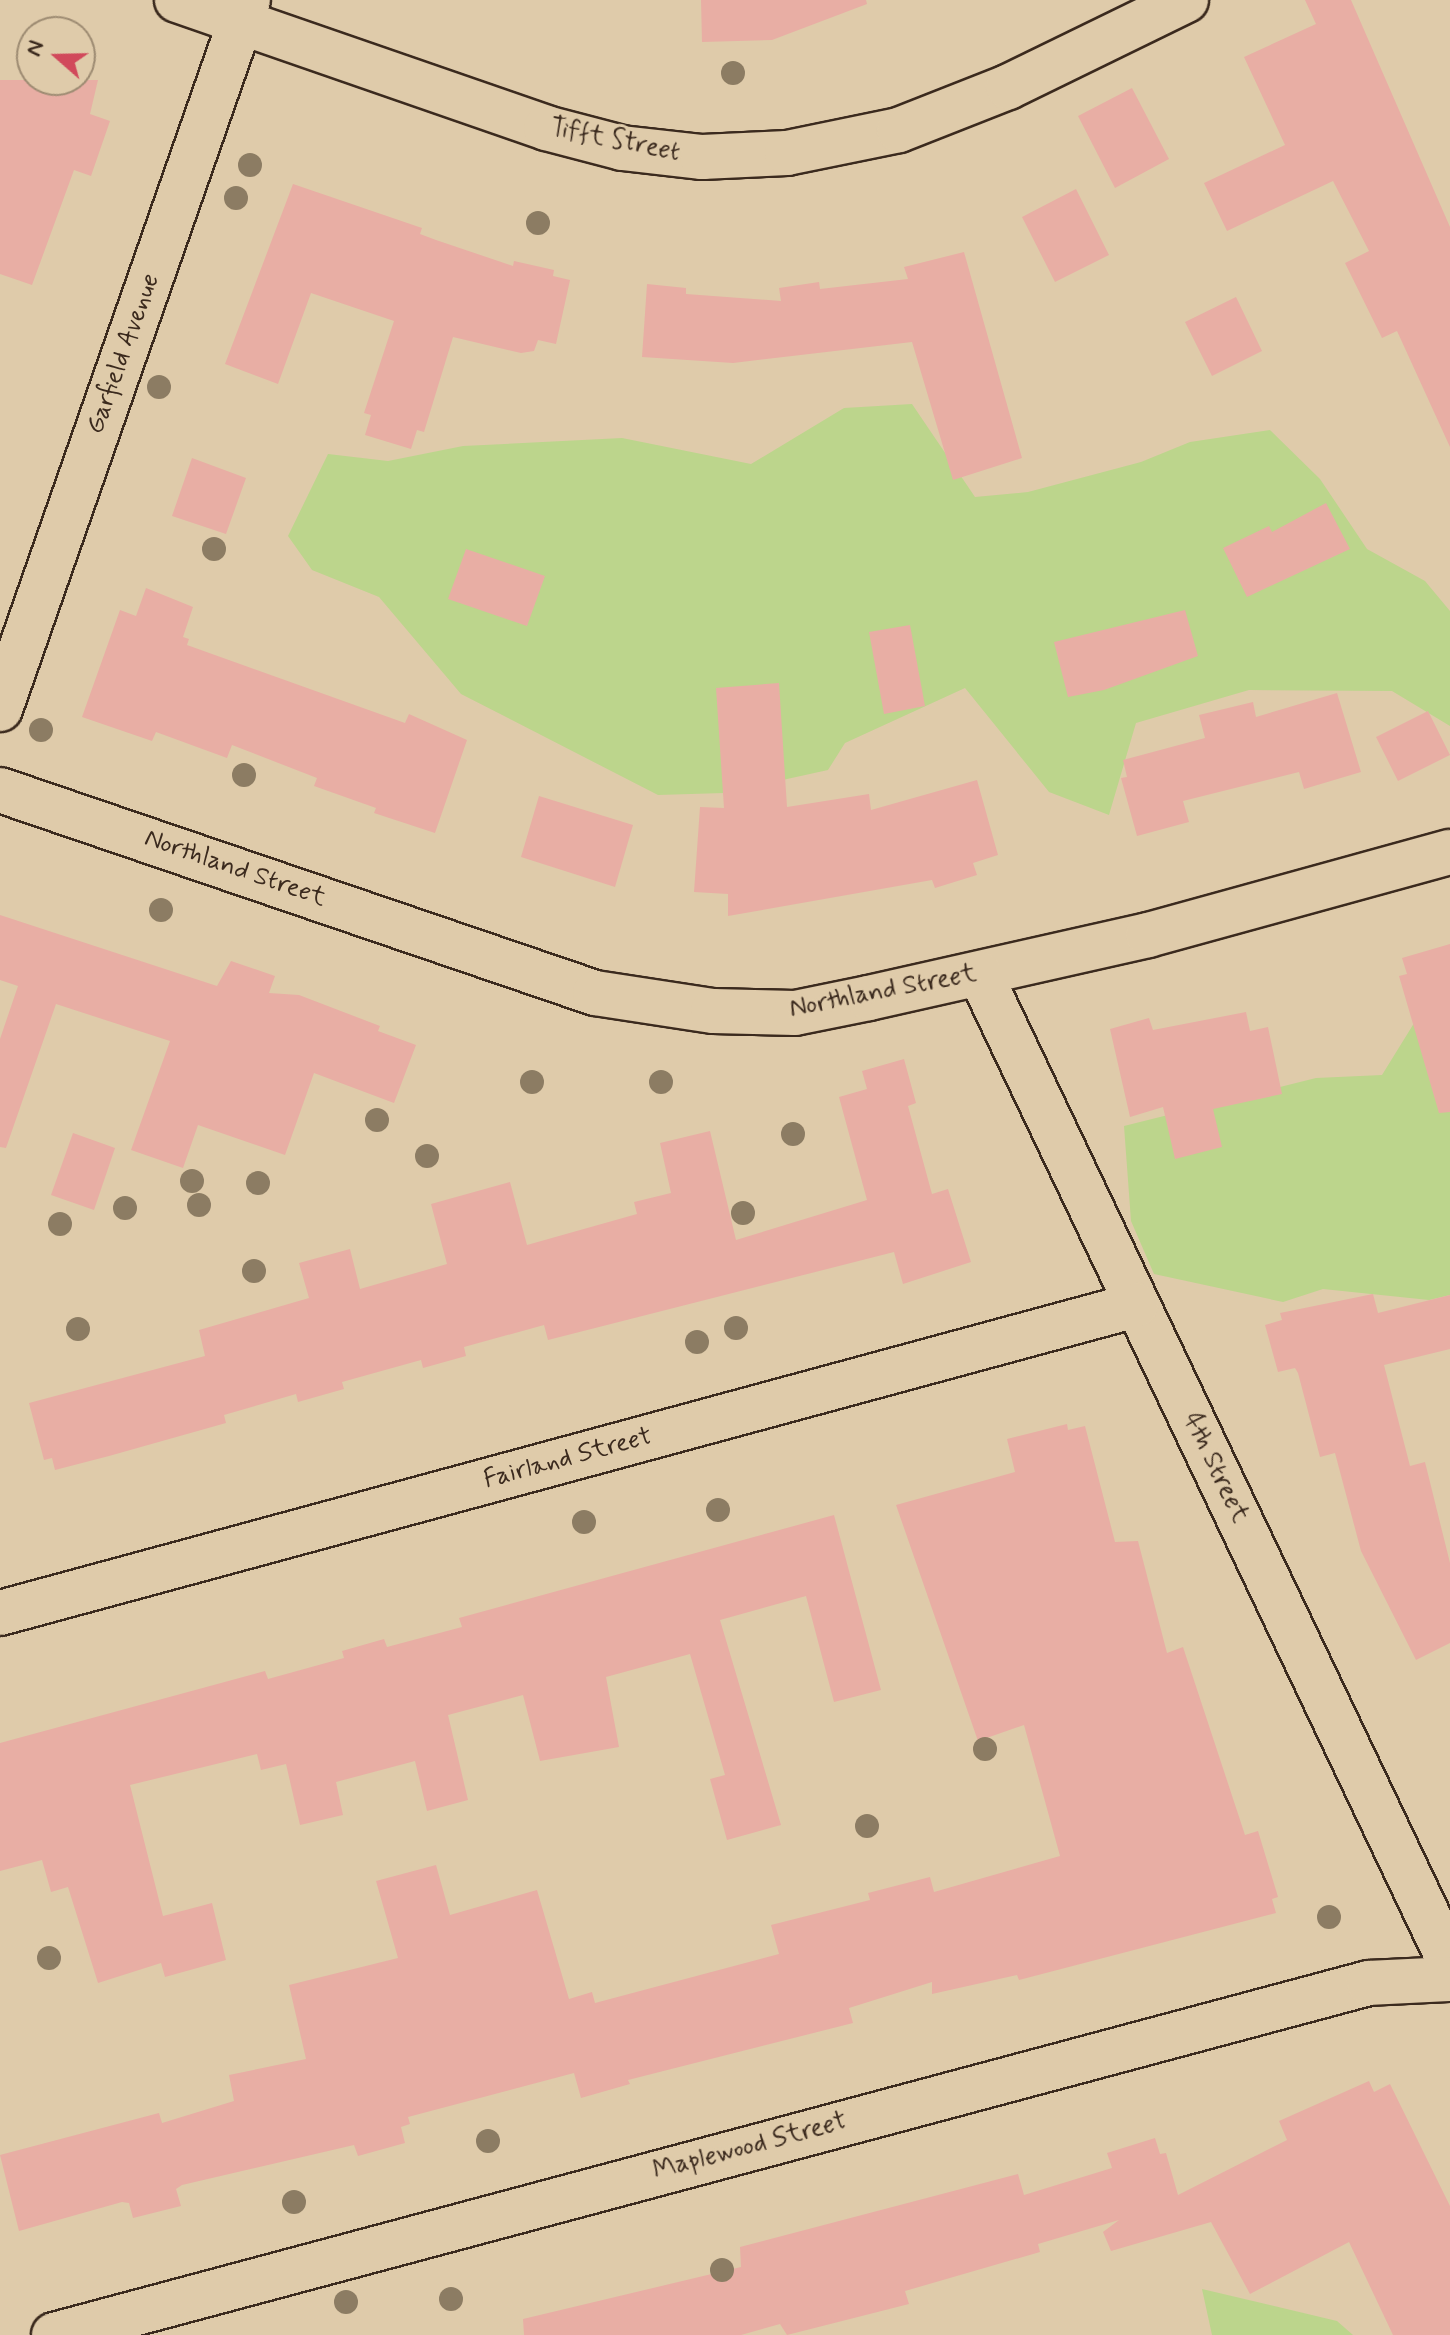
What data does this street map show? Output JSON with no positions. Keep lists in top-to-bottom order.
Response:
{
  "streets": {
    "street": [
      "Tifft Street",
      "Garfield Avenue",
      "Northland Street",
      "Fairland Street",
      "4th Street",
      "Maplewood Street"
    ]
  },
  "crossings": [
    ["Tifft Street", "Garfield Avenue"],
    ["Northland Street", "4th Street"],
    ["Fairland Street", "4th Street"]
  ],
  "north": "left"
}
